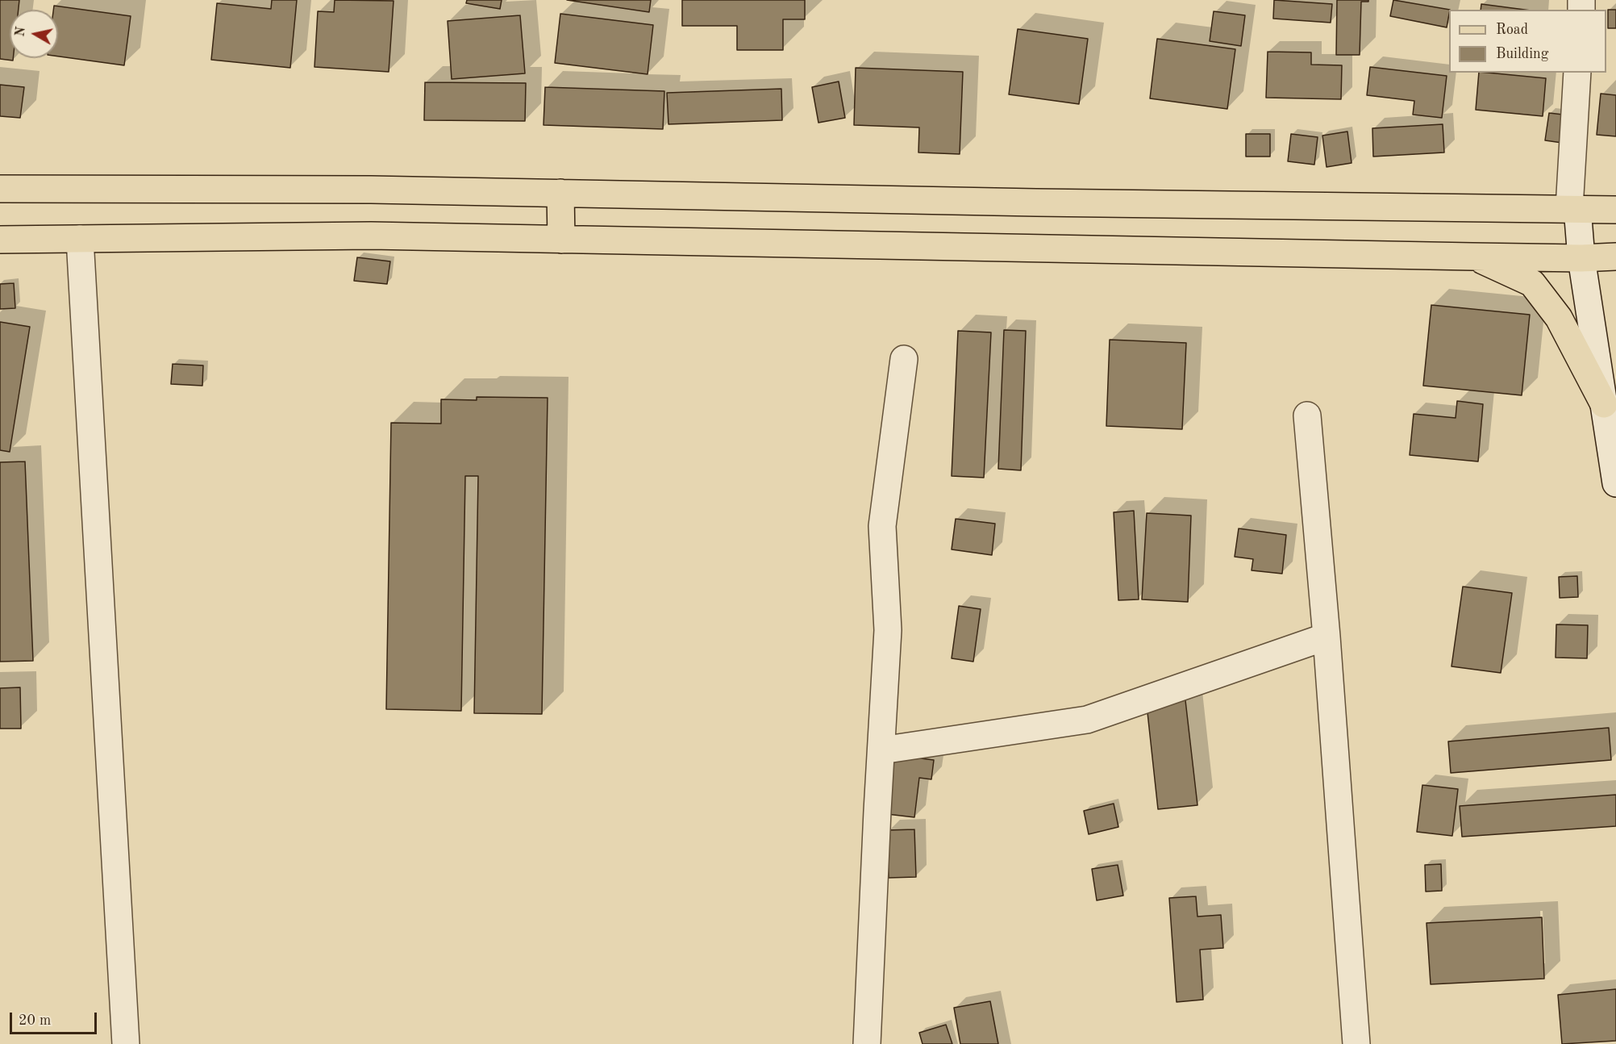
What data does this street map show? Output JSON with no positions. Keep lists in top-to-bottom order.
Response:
{
  "legend": ["Road", "Building"],
  "scale_bar": "20 m",
  "north": "left"
}
